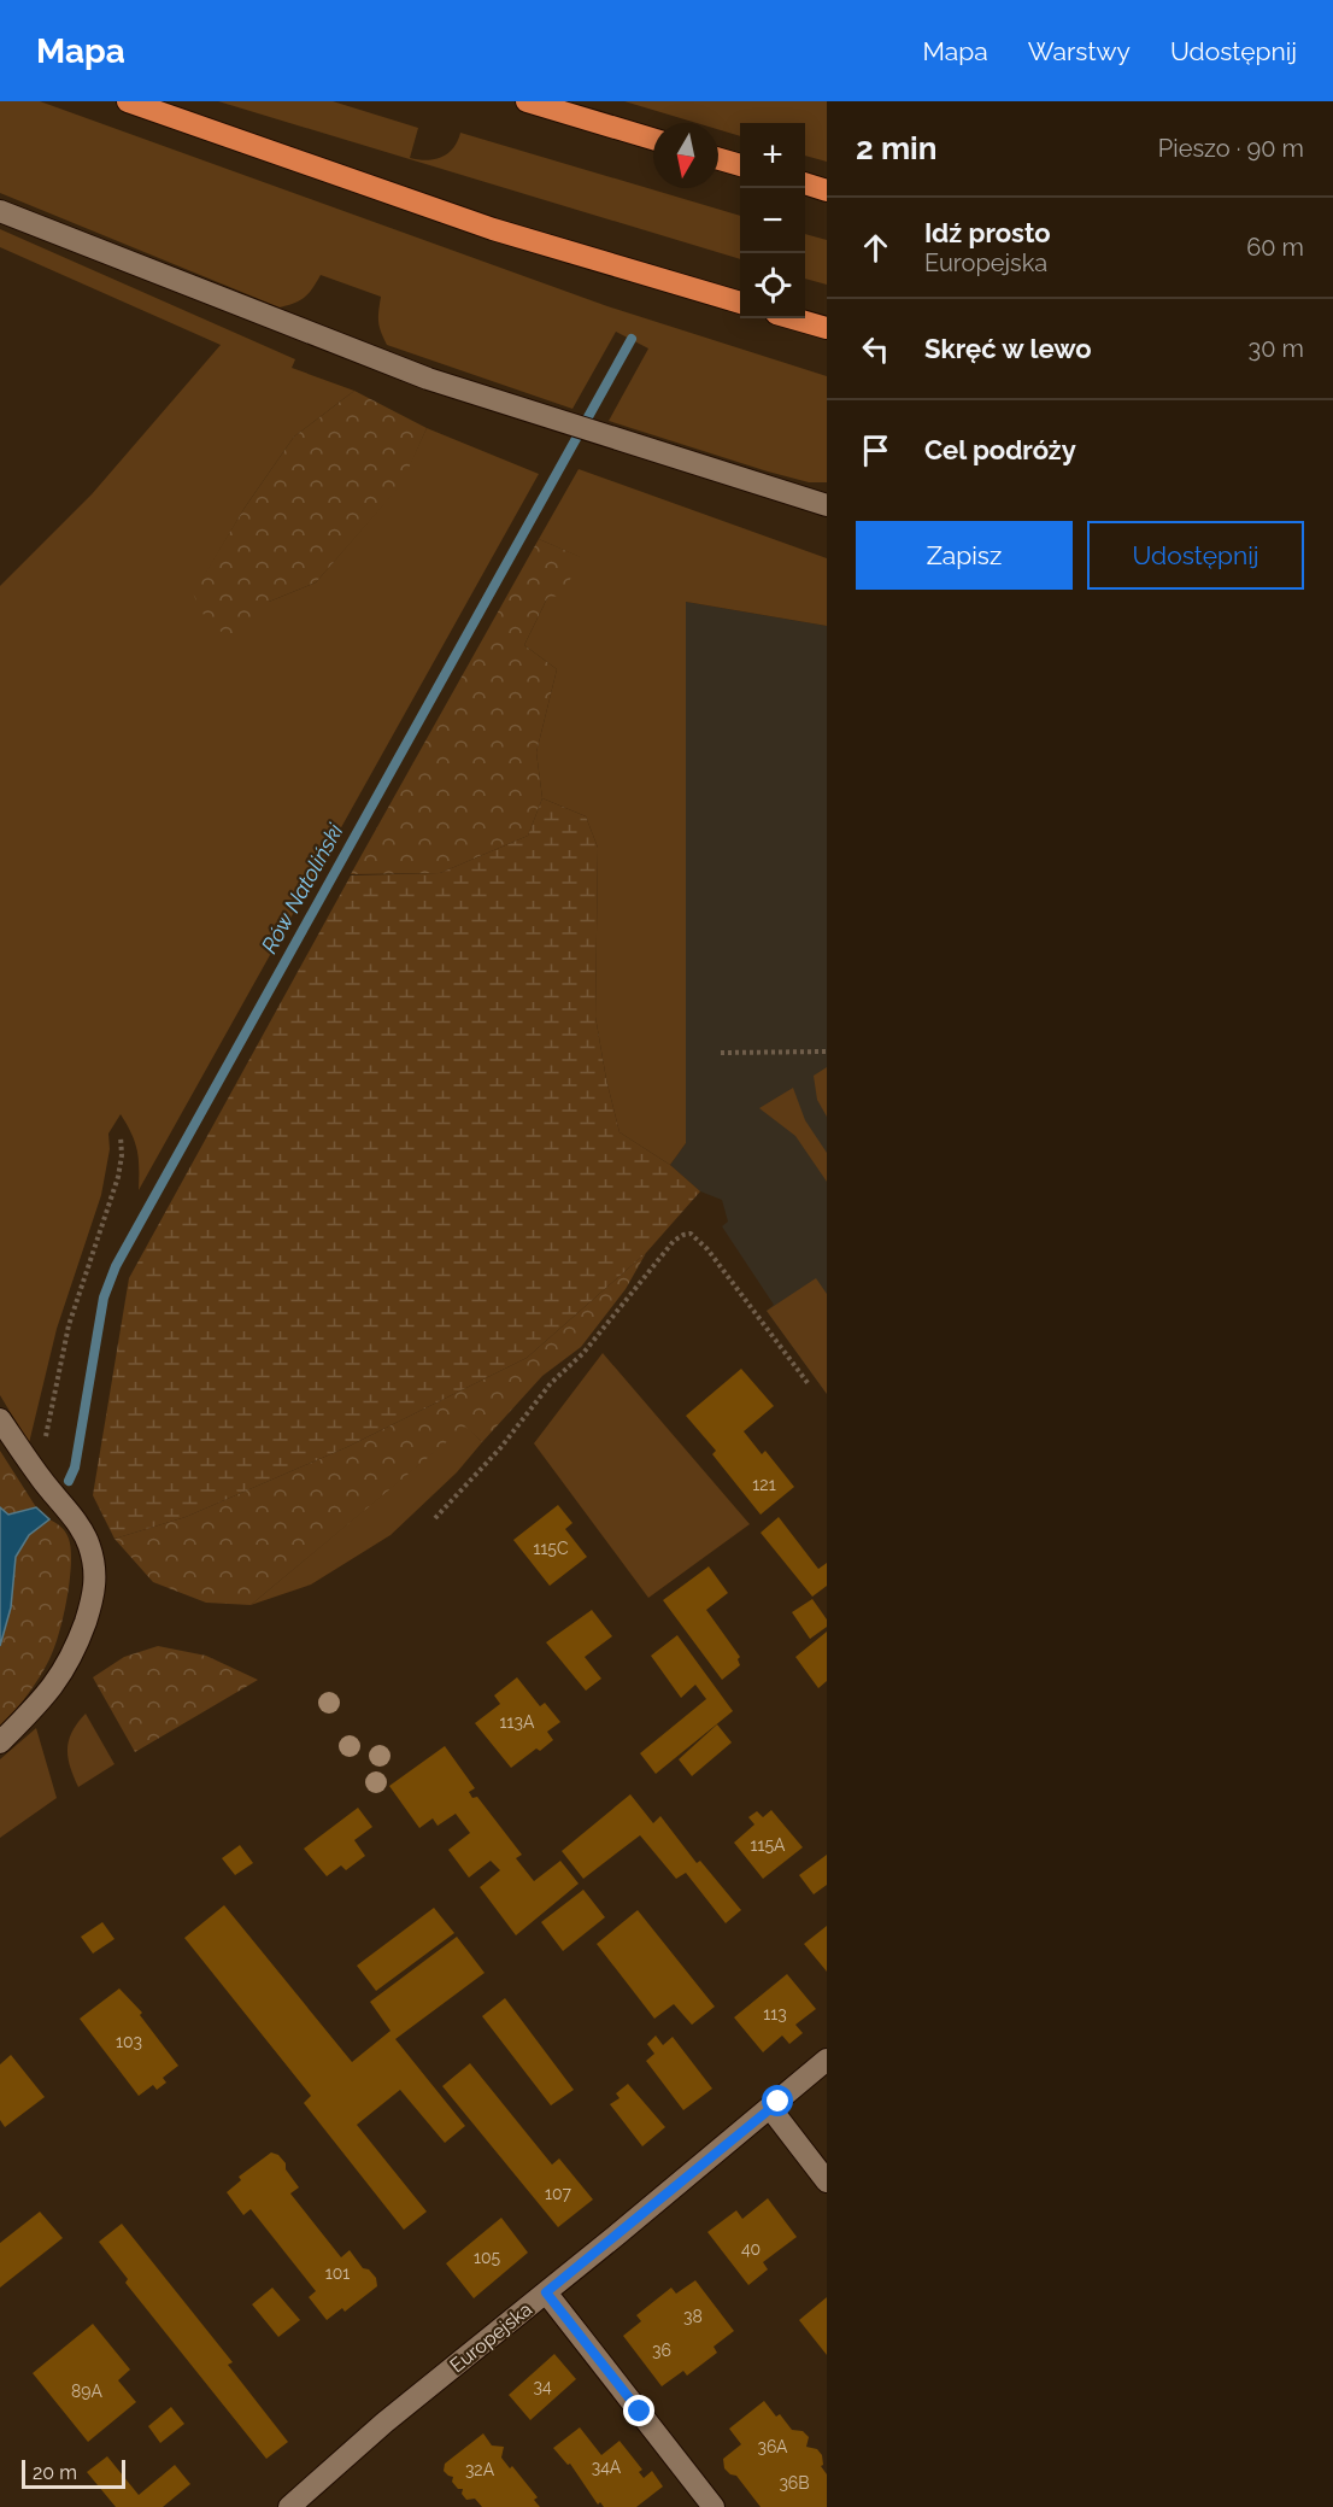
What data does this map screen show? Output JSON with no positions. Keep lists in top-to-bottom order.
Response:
{
  "streets": {
    "street": ["Europejska"]
  },
  "water": ["Rów Natoliński"],
  "house_numbers": [
    "121",
    "115C",
    "113A",
    "115A",
    "113",
    "103",
    "107",
    "40",
    "105",
    "101",
    "38",
    "36",
    "34",
    "89A",
    "36A",
    "34A",
    "32A",
    "36B"
  ],
  "scale_bar": "20 m",
  "north": "bottom",
  "page": {
    "header": "Mapa",
    "nav": ["Mapa", "Warstwy", "Udostępnij"],
    "heading": ["2 min", "Pieszo · 90 m"],
    "map_buttons": ["+", "−"],
    "list": [
      ["Idź prosto", "Europejska", "60 m"],
      ["Skręć w lewo", "30 m"],
      "Cel podróży"
    ],
    "buttons": ["Zapisz", "Udostępnij"],
    "scale": "20 m"
  }
}
